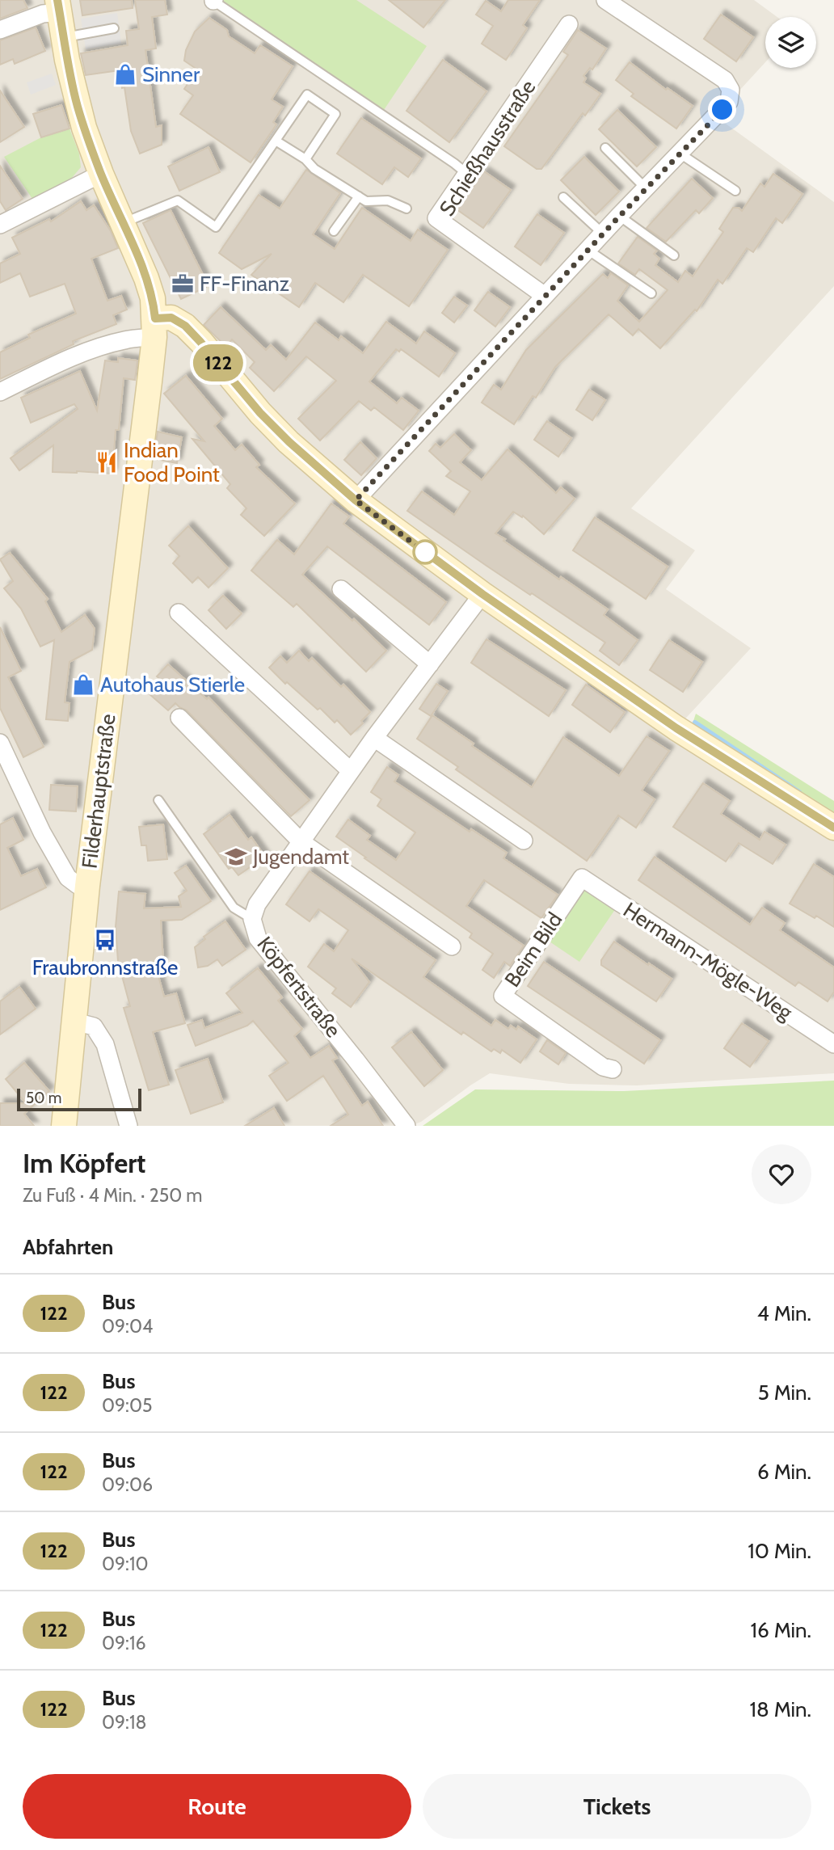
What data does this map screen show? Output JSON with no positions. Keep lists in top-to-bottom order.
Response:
{
  "streets": {
    "main road": ["Filderhauptstraße"],
    "street": [
      "Schießhausstraße",
      "Beim Bild",
      "Hermann-Mögle-Weg",
      "Köpfertstraße"
    ]
  },
  "crossings": [
    ["Beim Bild", "Hermann-Mögle-Weg"]
  ],
  "places": {
    "shop": ["Sinner", "Autohaus Stierle"],
    "office": ["FF-Finanz"],
    "restaurant": ["Indian Food Point"],
    "school or university": ["Jugendamt"],
    "bus stop": ["Fraubronnstraße"]
  },
  "lines": ["bus line 122"],
  "scale_bar": "50 m",
  "page": {
    "on_map": "122",
    "scale": "50 m",
    "heading": [
      ["Im Köpfert", "Zu Fuß · 4 Min. · 250 m"],
      "Abfahrten"
    ],
    "list": [
      {
        "mark": "122",
        "name": "Bus",
        "note": "09:04",
        "value": "4 Min."
      },
      {
        "mark": "122",
        "name": "Bus",
        "note": "09:05",
        "value": "5 Min."
      },
      {
        "mark": "122",
        "name": "Bus",
        "note": "09:06",
        "value": "6 Min."
      },
      {
        "mark": "122",
        "name": "Bus",
        "note": "09:10",
        "value": "10 Min."
      },
      {
        "mark": "122",
        "name": "Bus",
        "note": "09:16",
        "value": "16 Min."
      },
      {
        "mark": "122",
        "name": "Bus",
        "note": "09:18",
        "value": "18 Min."
      }
    ],
    "buttons": ["Route", "Tickets"]
  }
}
